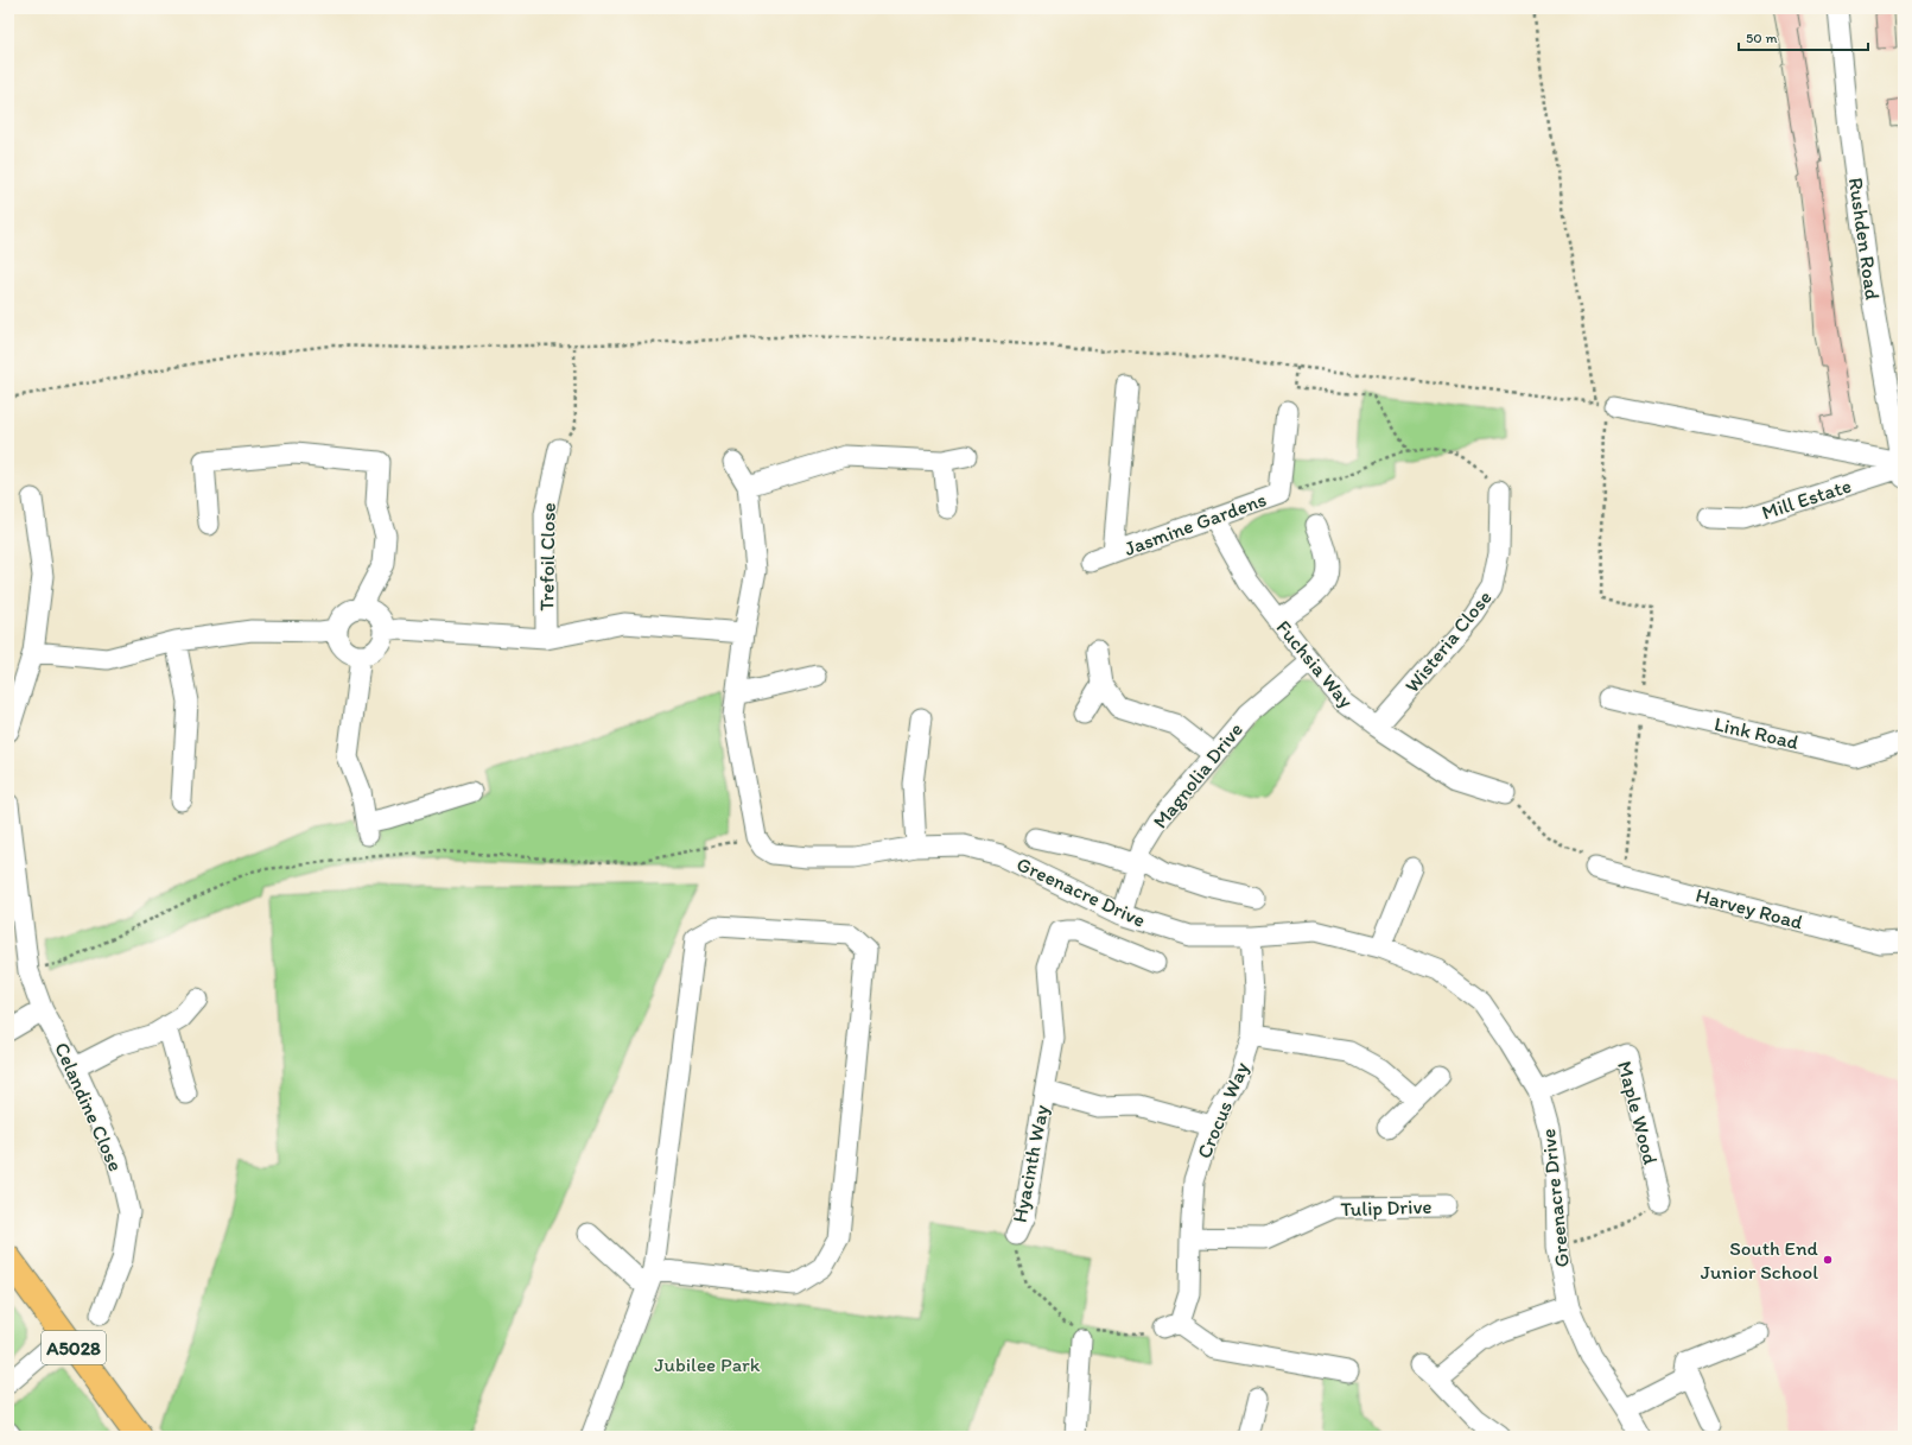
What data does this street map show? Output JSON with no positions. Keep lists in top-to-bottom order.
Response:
{
  "streets": {
    "main road": ["A5028"],
    "street": [
      "Rushden Road",
      "Mill Estate",
      "Jasmine Gardens",
      "Trefoil Close",
      "Wisteria Close",
      "Fuchsia Way",
      "Link Road",
      "Magnolia Drive",
      "Greenacre Drive",
      "Harvey Road",
      "Celandine Close",
      "Crocus Way",
      "Maple Wood",
      "Hyacinth Way",
      "Tulip Drive"
    ]
  },
  "crossings": [
    ["Rushden Road", "Mill Estate"],
    ["Jasmine Gardens", "Fuchsia Way"],
    ["Wisteria Close", "Fuchsia Way"],
    ["Fuchsia Way", "Magnolia Drive"],
    ["Magnolia Drive", "Greenacre Drive"],
    ["Greenacre Drive", "Crocus Way"],
    ["Greenacre Drive", "Maple Wood"],
    ["Crocus Way", "Hyacinth Way"],
    ["Crocus Way", "Tulip Drive"]
  ],
  "parks": ["Jubilee Park"],
  "places": ["South End Junior School"],
  "scale_bar": "50 m"
}
